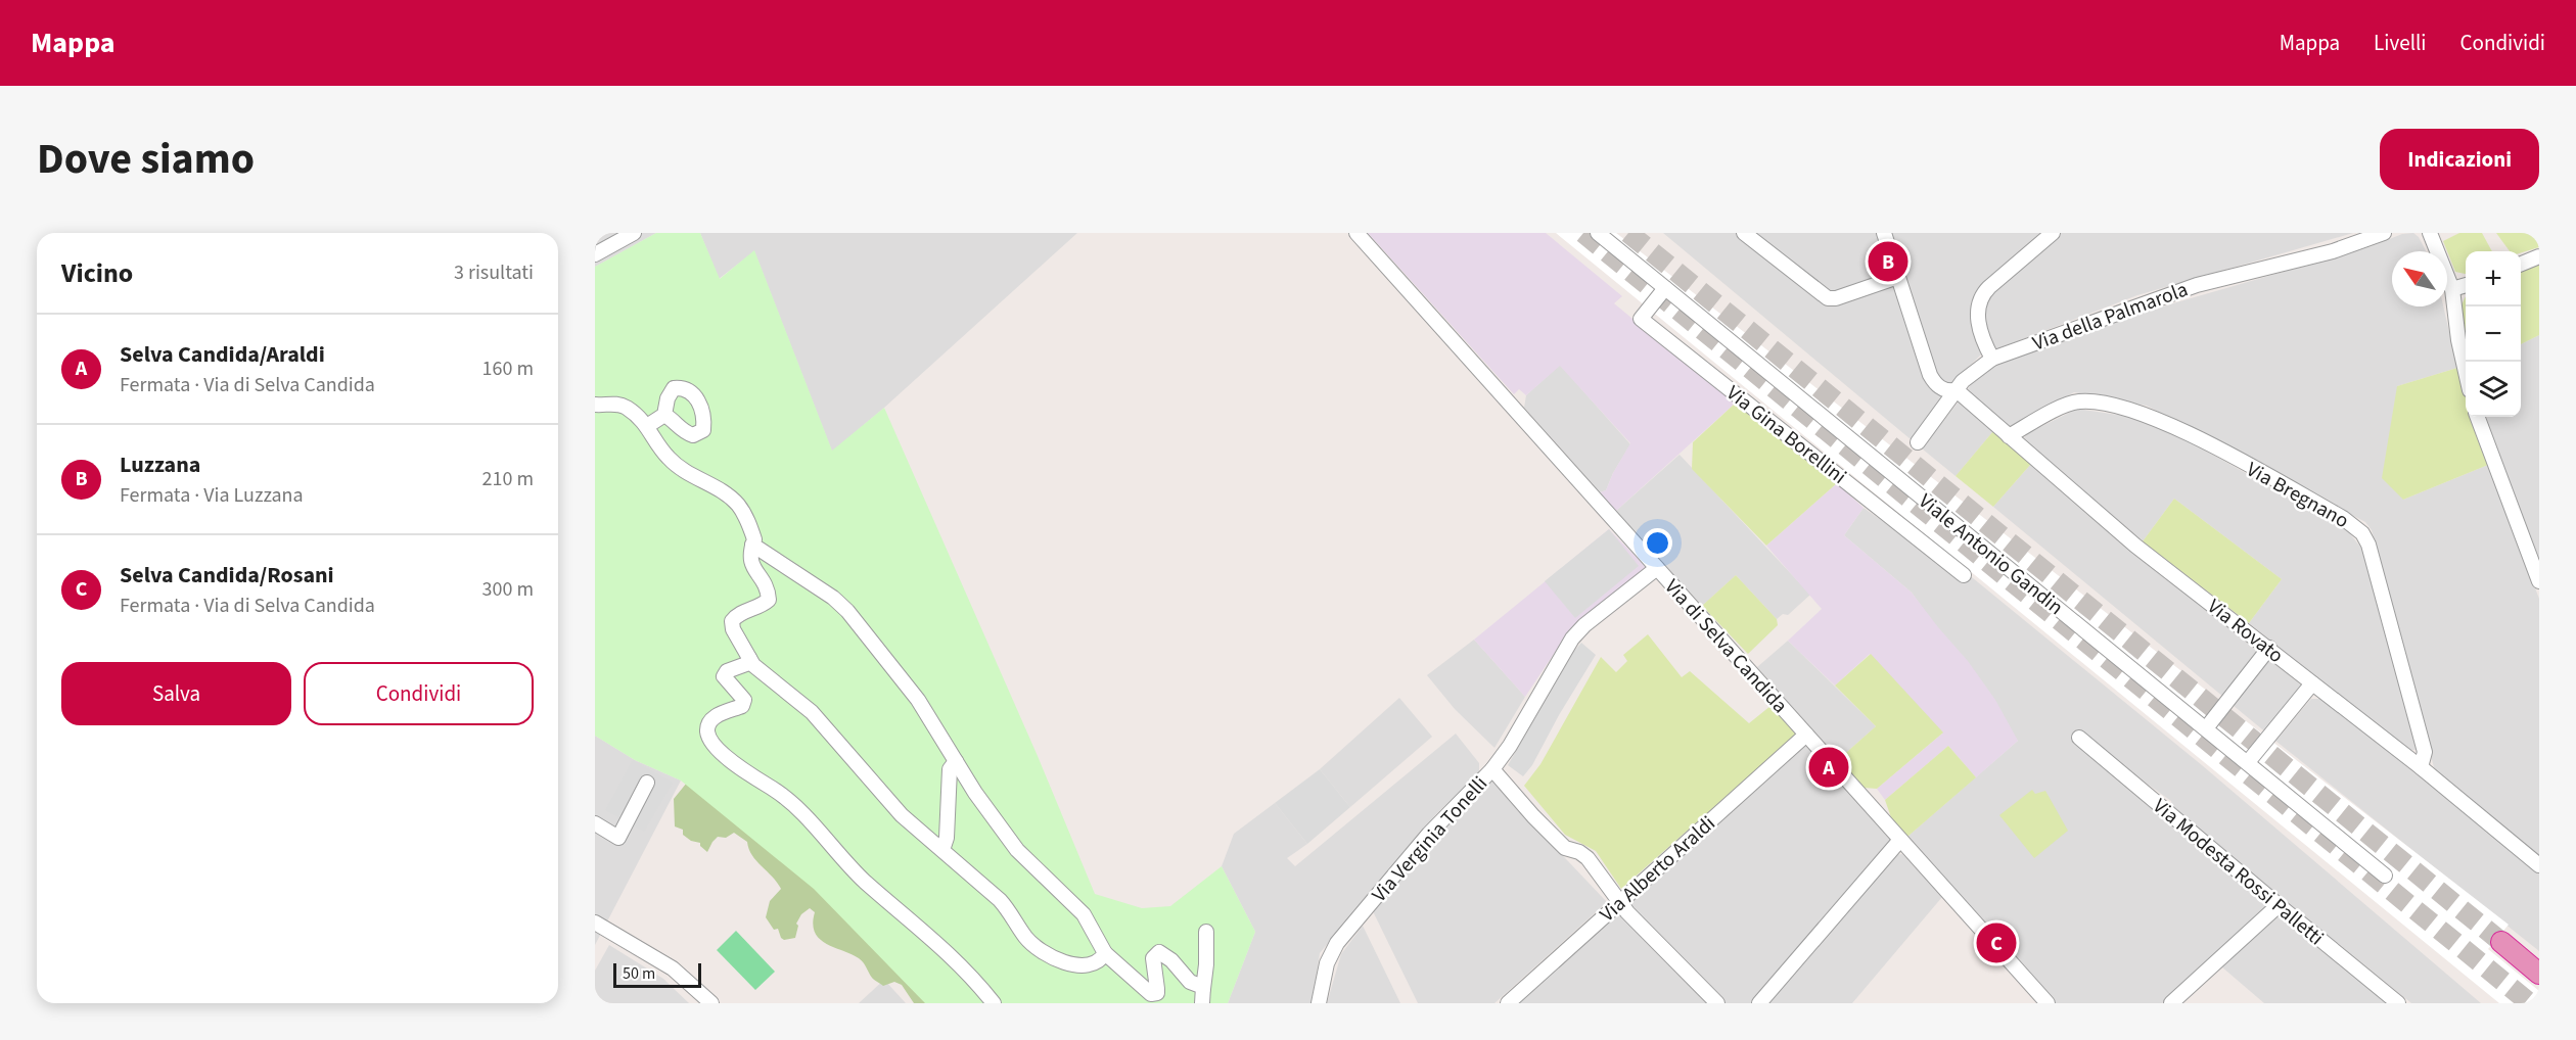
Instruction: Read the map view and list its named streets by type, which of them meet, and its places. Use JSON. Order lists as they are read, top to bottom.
{
  "streets": {
    "street": [
      "Via della Palmarola",
      "Via Gina Borellini",
      "Via Bregnano",
      "Viale Antonio Gandin",
      "Via Rovato",
      "Via di Selva Candida",
      "Via Verginia Tonelli",
      "Via Alberto Araldi",
      "Via Modesta Rossi Palletti"
    ]
  },
  "crossings": [
    ["Via della Palmarola", "Via Rovato"],
    ["Via Gina Borellini", "Viale Antonio Gandin"],
    ["Via Bregnano", "Via Rovato"],
    ["Via di Selva Candida", "Via Alberto Araldi"],
    ["Via Verginia Tonelli", "Via Alberto Araldi"]
  ],
  "scale_bar": "50 m",
  "north": "top left",
  "page": {
    "header": "Mappa",
    "nav": ["Mappa", "Livelli", "Condividi"],
    "title": "Dove siamo",
    "buttons": [
      "Indicazioni",
      ["Salva", "Condividi"]
    ],
    "heading": ["Vicino", "3 risultati"],
    "pins": ["B", "A", "C"],
    "map_buttons": ["+", "−"],
    "list": [
      {
        "mark": "A",
        "name": "Selva Candida/Araldi",
        "note": "Fermata · Via di Selva Candida",
        "value": "160 m"
      },
      {
        "mark": "B",
        "name": "Luzzana",
        "note": "Fermata · Via Luzzana",
        "value": "210 m"
      },
      {
        "mark": "C",
        "name": "Selva Candida/Rosani",
        "note": "Fermata · Via di Selva Candida",
        "value": "300 m"
      }
    ],
    "scale": "50 m"
  }
}
